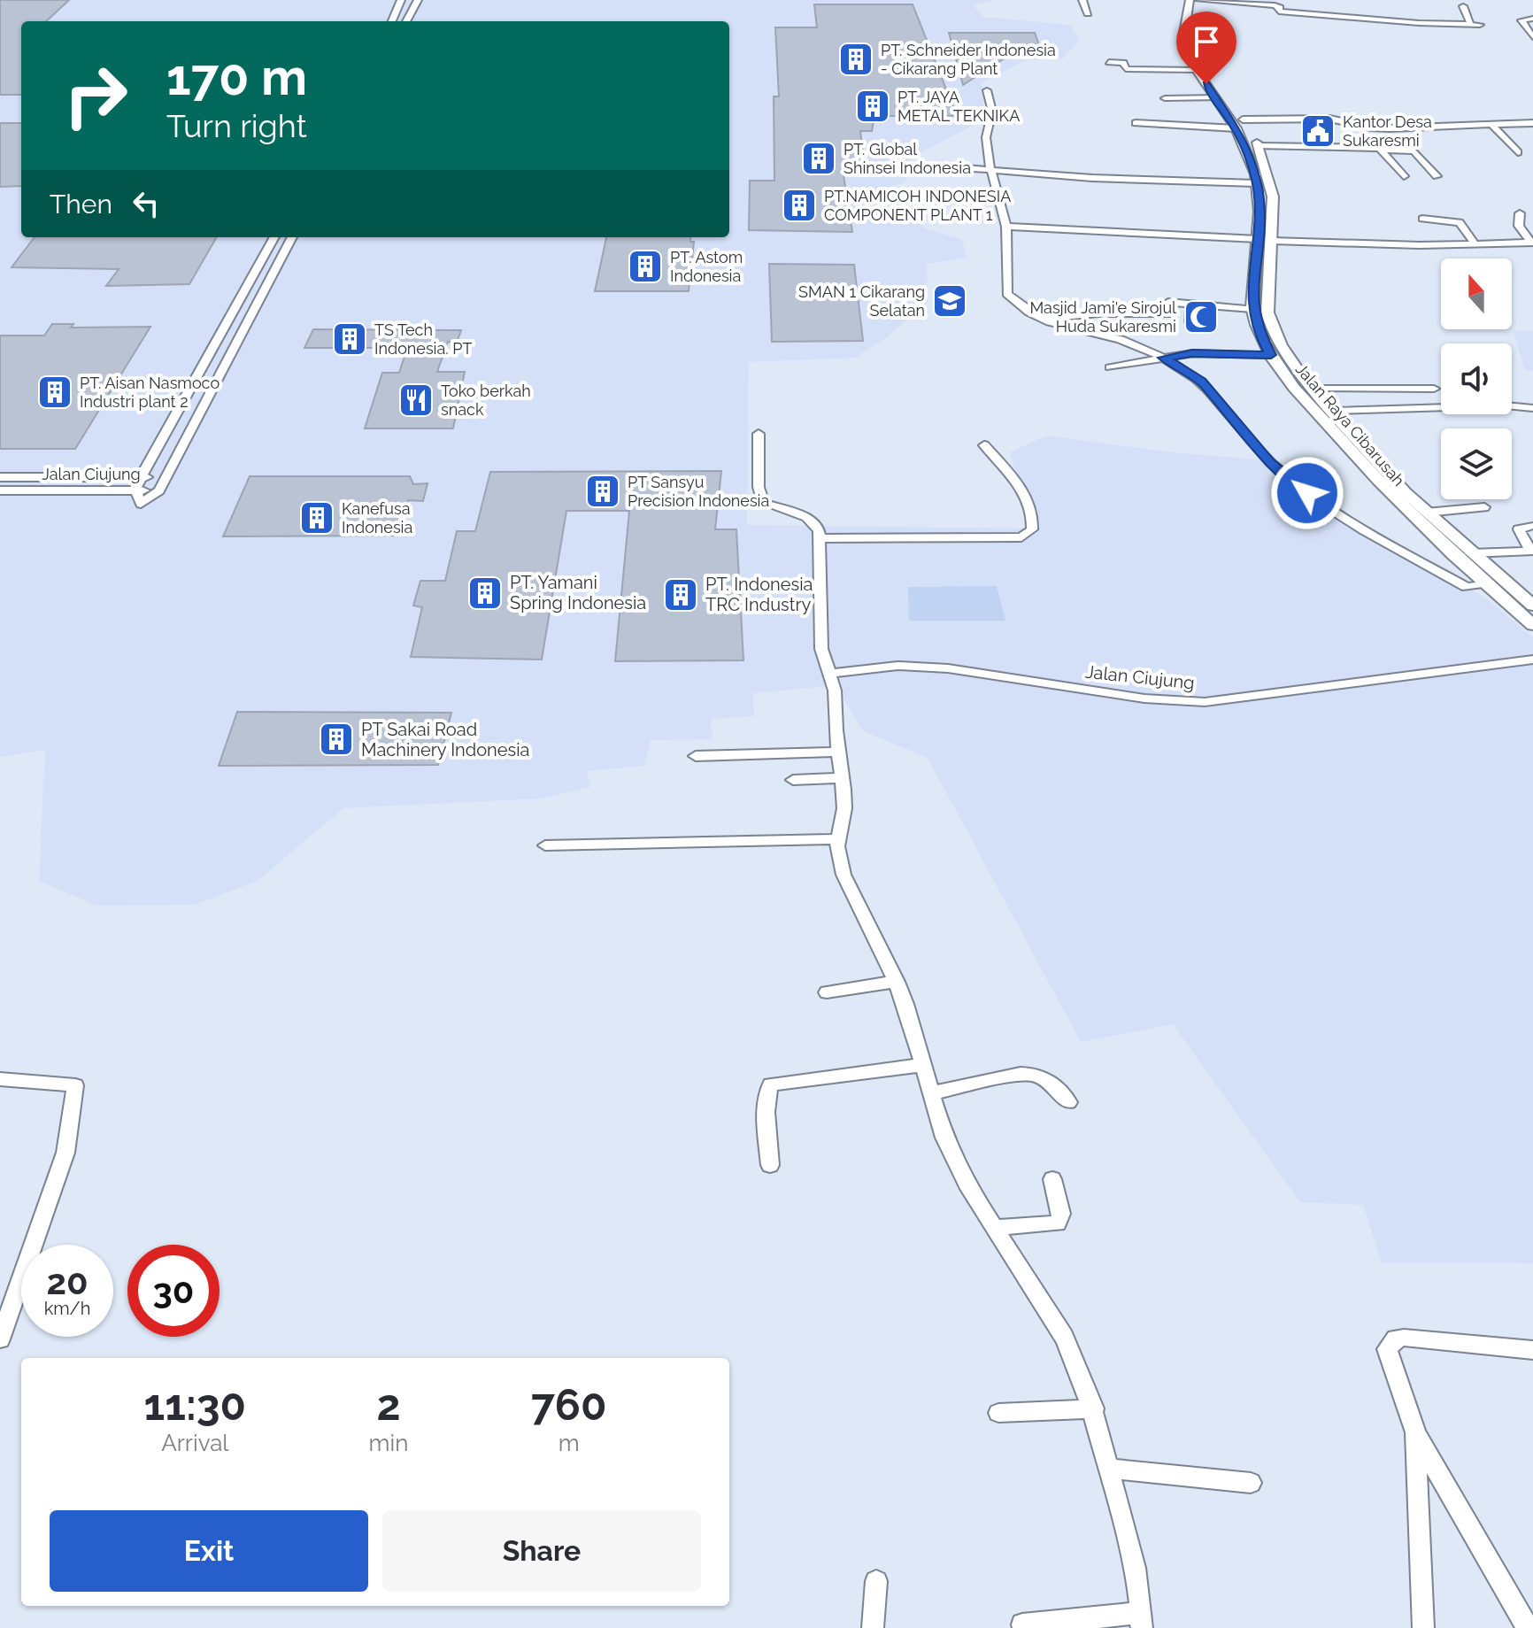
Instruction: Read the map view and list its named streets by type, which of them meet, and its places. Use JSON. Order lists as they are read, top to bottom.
{
  "streets": {
    "street": ["Jalan Raya Cibarusah", "Jalan Ciujung"]
  },
  "places": {
    "building": [
      "PT. Schneider Indonesia - Cikarang Plant",
      "PT. JAYA METAL TEKNIKA",
      "PT. Global Shinsei Indonesia",
      "PT.NAMICOH INDONESIA COMPONENT PLANT 1",
      "PT. Astom Indonesia",
      "TS Tech Indonesia. PT",
      "PT. Aisan Nasmoco Industri plant 2",
      "PT Sansyu Precision Indonesia",
      "Kanefusa Indonesia",
      "PT. Yamani Spring Indonesia",
      "PT. Indonesia TRC Industry",
      "PT Sakai Road Machinery Indonesia"
    ],
    "public building": ["Kantor Desa Sukaresmi"],
    "school or university": ["SMAN 1 Cikarang Selatan"],
    "mosque": ["Masjid Jami'e Sirojul Huda Sukaresmi"],
    "restaurant": ["Toko berkah snack"]
  },
  "north": "top",
  "page": {
    "turn": ["170 m", "Turn right"],
    "then": "Then",
    "speed": "20 km/h",
    "limit": "30",
    "eta": [
      "11:30",
      "Arrival",
      "2",
      "min",
      "760",
      "m"
    ],
    "buttons": ["Exit", "Share"]
  }
}
